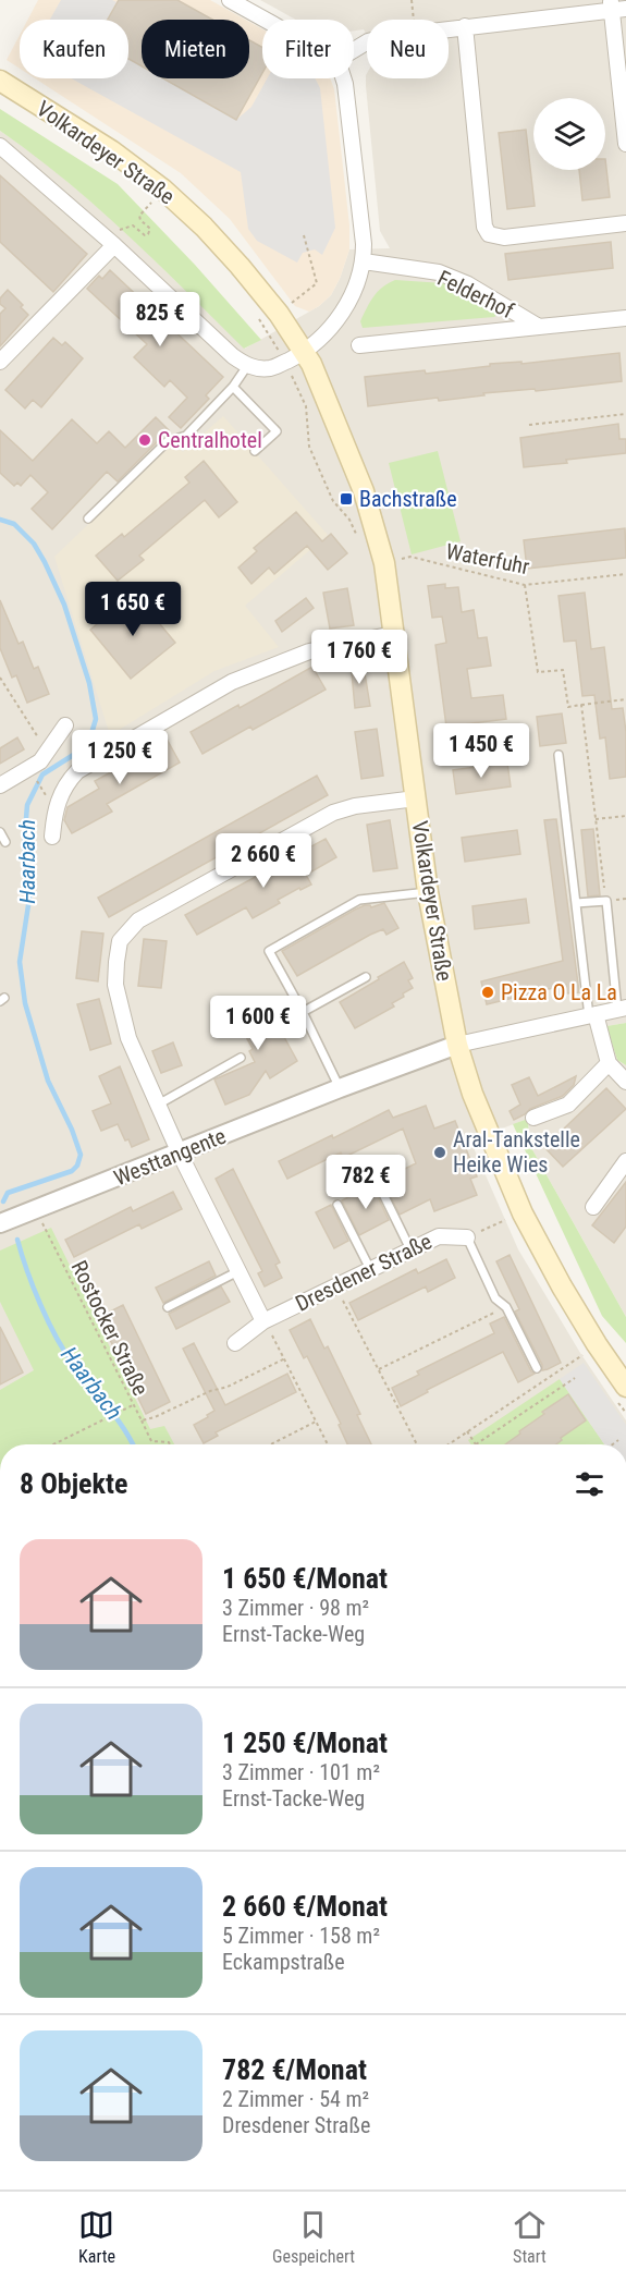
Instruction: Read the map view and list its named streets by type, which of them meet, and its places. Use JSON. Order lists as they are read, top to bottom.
{
  "streets": {
    "main road": ["Volkardeyer Straße"],
    "street": ["Felderhof", "Westtangente", "Dresdener Straße"],
    "path": ["Waterfuhr", "Rostocker Straße"]
  },
  "crossings": [
    ["Volkardeyer Straße", "Waterfuhr"],
    ["Volkardeyer Straße", "Westtangente"],
    ["Westtangente", "Rostocker Straße"]
  ],
  "water": ["Haarbach"],
  "places": {
    "other": ["Centralhotel", "Pizza O La La", "Aral-Tankstelle Heike Wies"],
    "transit": ["Bachstraße"]
  },
  "page": {
    "chip": [
      "Kaufen",
      "Mieten",
      "Filter",
      "Neu"
    ],
    "price": [
      "825 €",
      "1 650 €",
      "1 760 €",
      "1 450 €",
      "1 250 €",
      "2 660 €",
      "1 600 €",
      "782 €"
    ],
    "heading": "8 Objekte",
    "list": [
      {
        "name": "1 650 €/Monat",
        "note": "3 Zimmer · 98 m² · Ernst-Tacke-Weg"
      },
      {
        "name": "1 250 €/Monat",
        "note": "3 Zimmer · 101 m² · Ernst-Tacke-Weg"
      },
      {
        "name": "2 660 €/Monat",
        "note": "5 Zimmer · 158 m² · Eckampstraße"
      },
      {
        "name": "782 €/Monat",
        "note": "2 Zimmer · 54 m² · Dresdener Straße"
      }
    ],
    "tabs": ["Karte", "Gespeichert", "Start"]
  }
}
